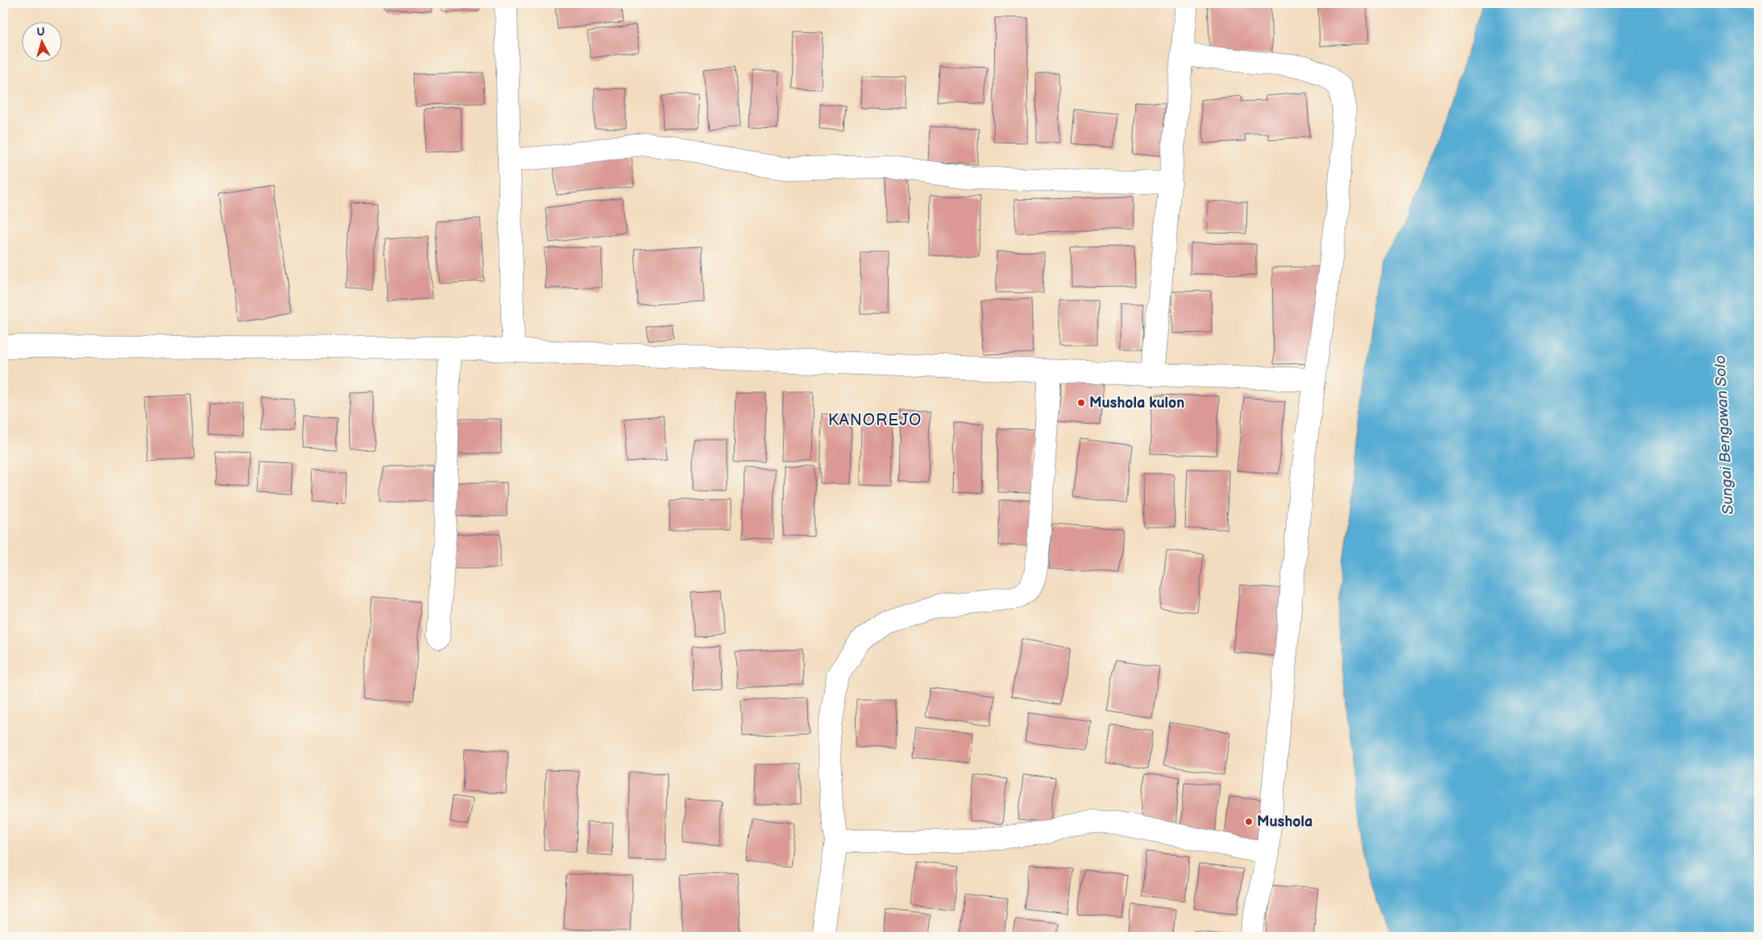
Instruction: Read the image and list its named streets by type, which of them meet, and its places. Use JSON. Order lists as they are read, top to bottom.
{
  "districts": ["KANOREJO"],
  "water": ["Sungai Bengawan Solo"],
  "places": ["Mushola kulon", "Mushola"],
  "north": "top"
}
